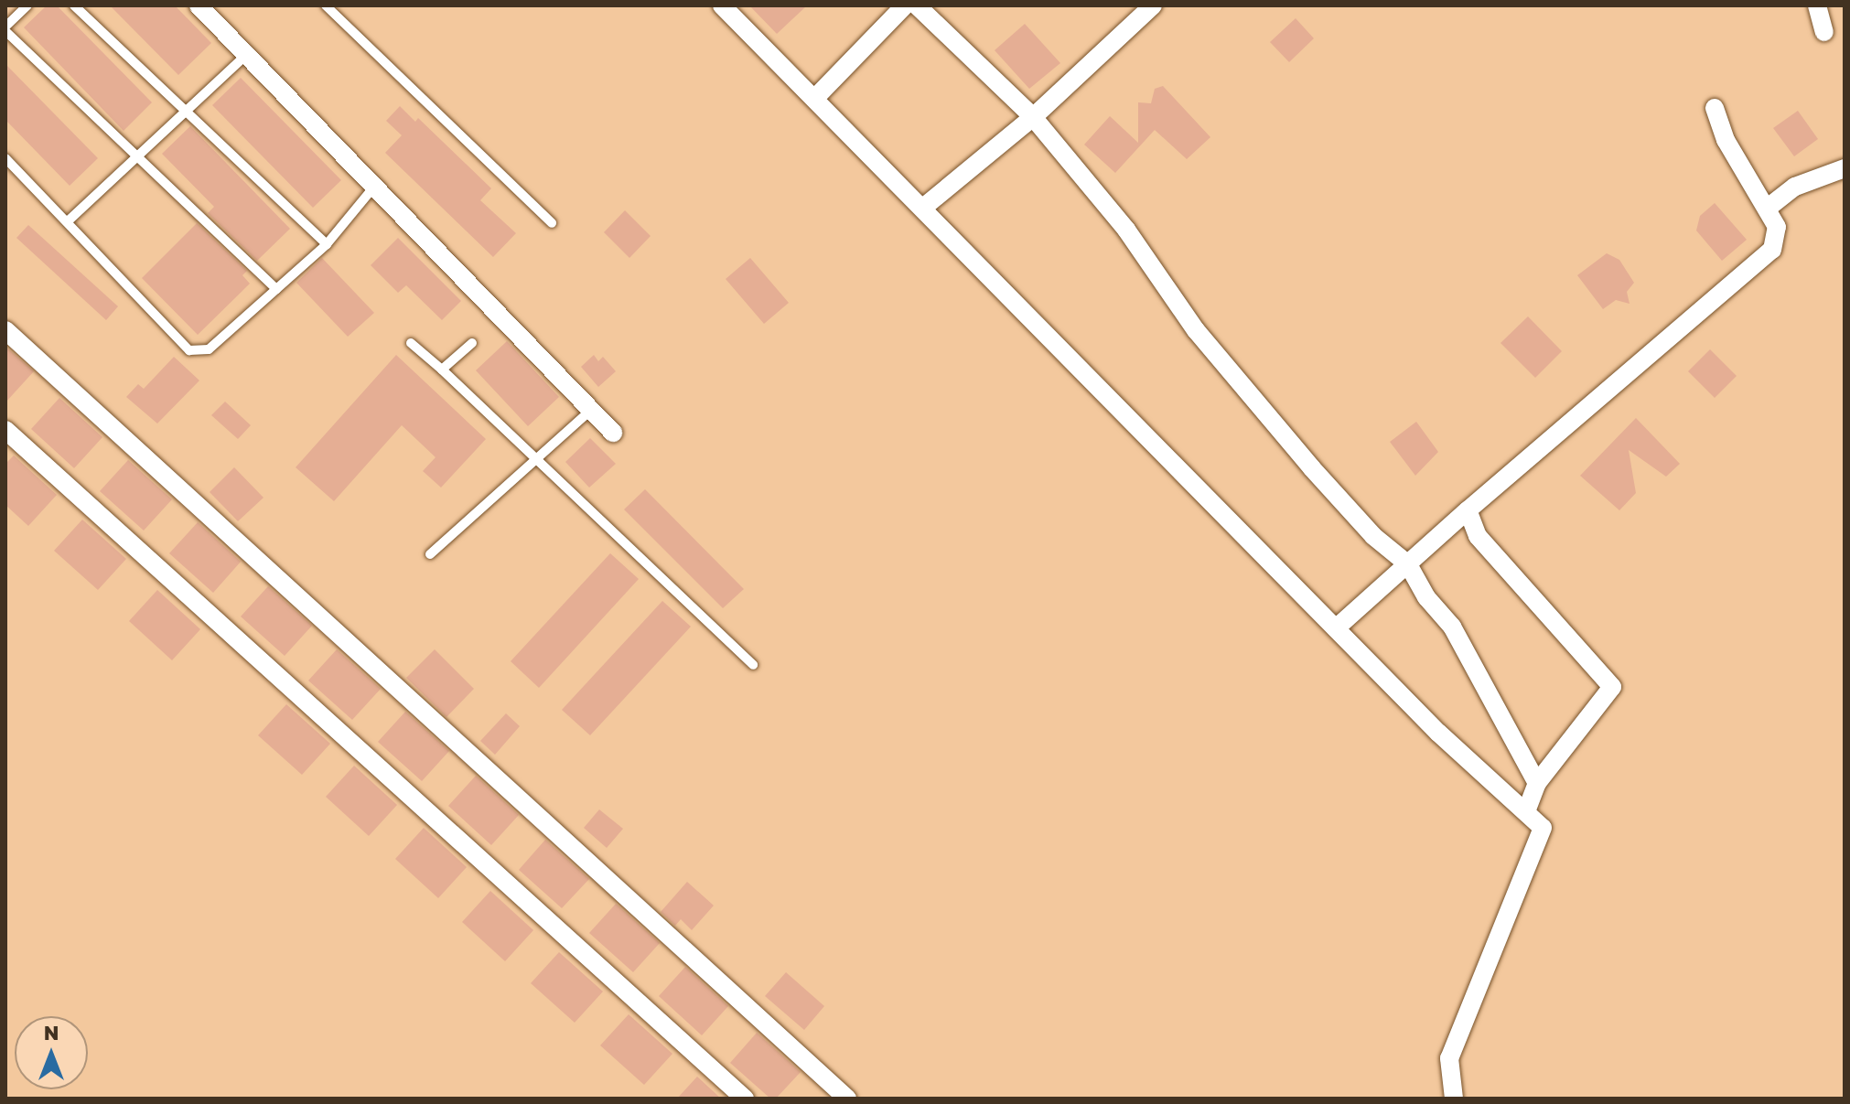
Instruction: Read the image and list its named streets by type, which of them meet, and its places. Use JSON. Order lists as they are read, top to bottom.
{
  "north": "top"
}
